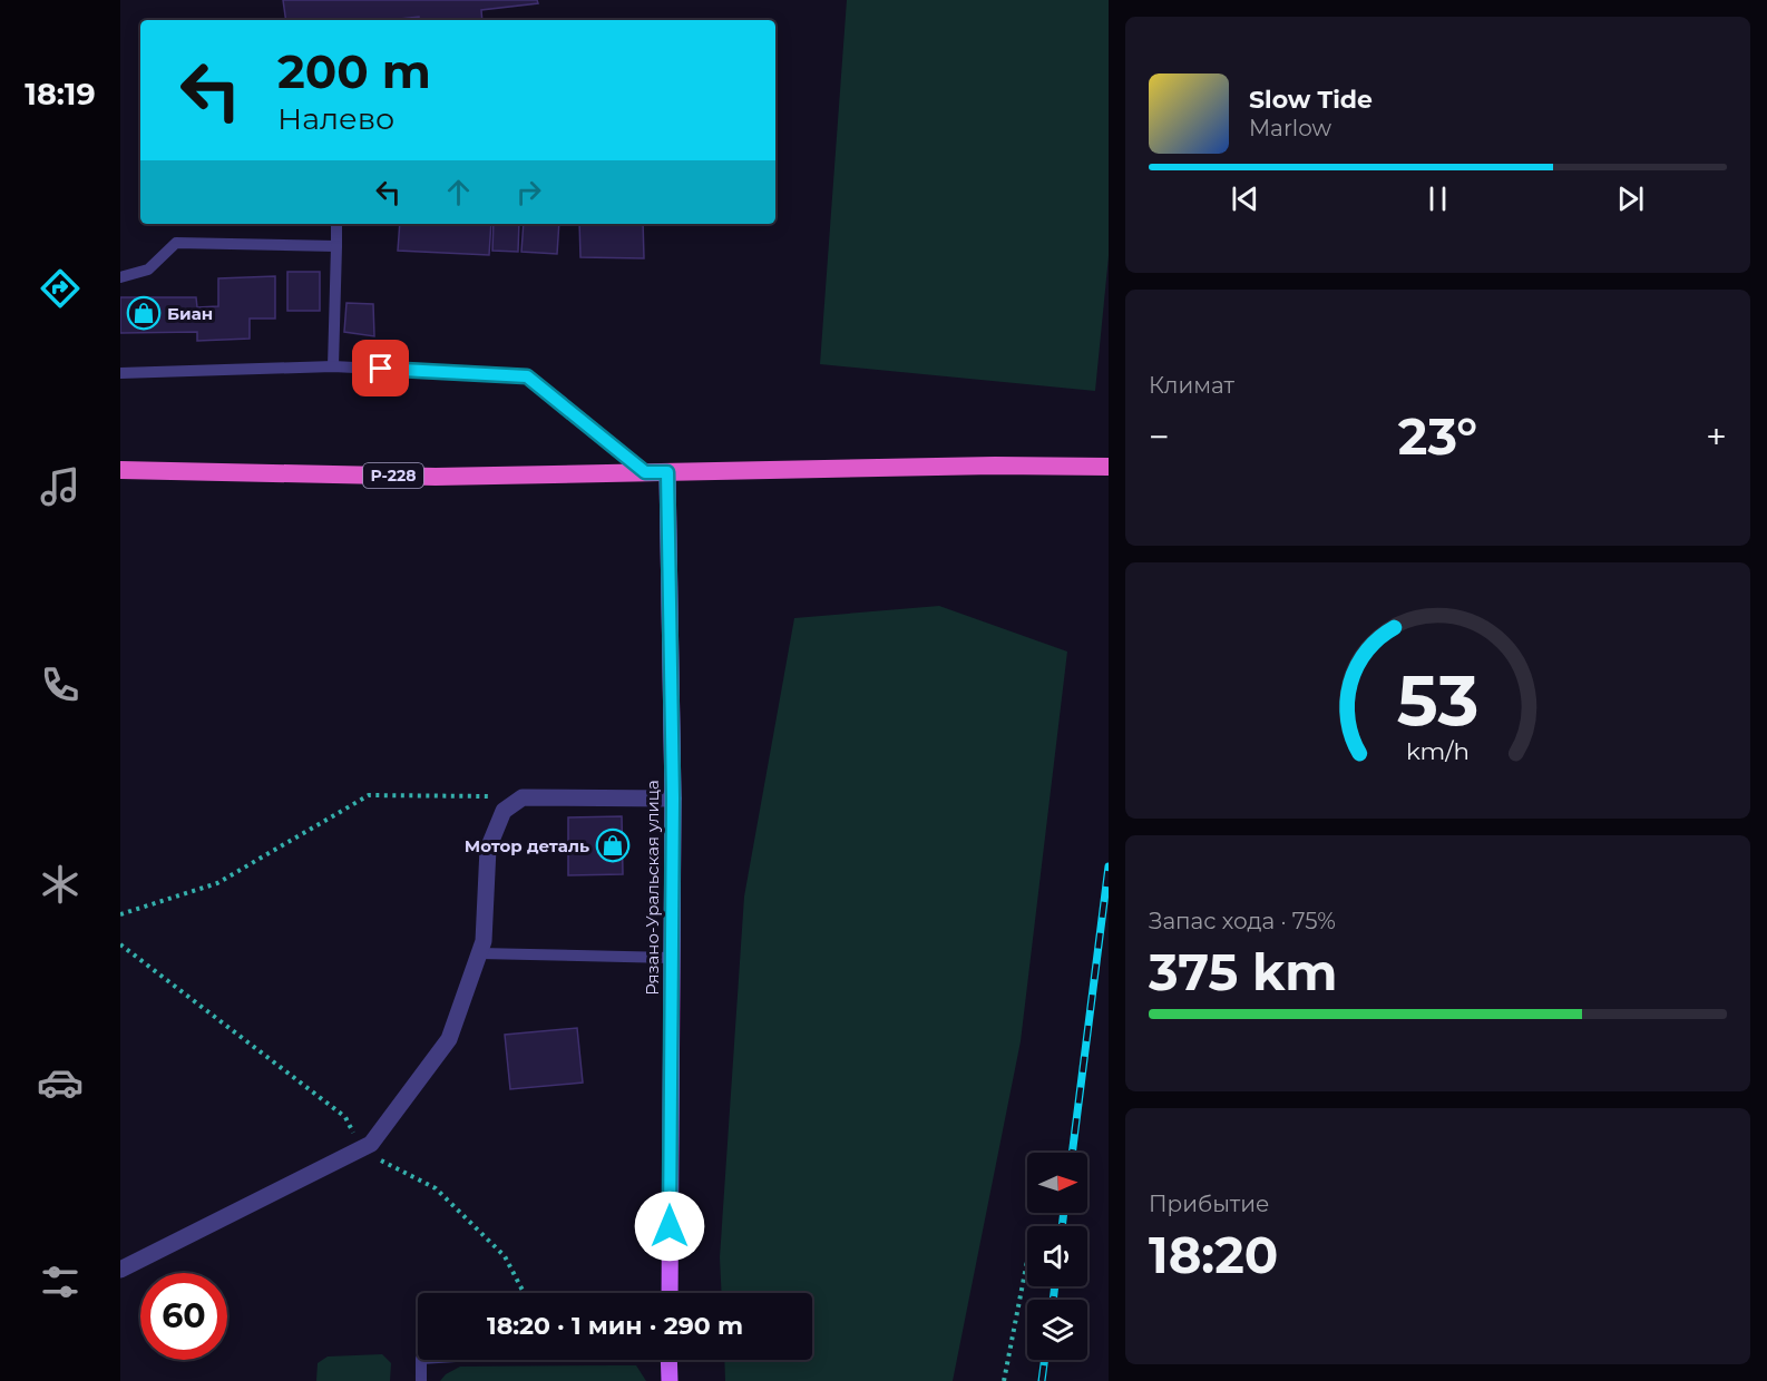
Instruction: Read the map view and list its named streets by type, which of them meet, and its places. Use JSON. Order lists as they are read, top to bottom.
{
  "streets": {
    "highway": ["Р-228"],
    "main road": ["Рязано-Уральская улица"]
  },
  "crossings": [
    ["Р-228", "Рязано-Уральская улица"]
  ],
  "places": {
    "shop": ["Биан", "Мотор деталь"]
  },
  "north": "right",
  "page": {
    "tabs": "18:19",
    "turn": ["200 m", "Налево"],
    "song": ["Slow Tide", "Marlow"],
    "tile": [
      "Климат",
      ["Запас хода · 75%", "375 km"],
      ["Прибытие", "18:20"]
    ],
    "heat": ["−", "23°", "+"],
    "limit": "60",
    "trip": "18:20 · 1 мин · 290 m",
    "gauge": ["53", "km/h"]
  }
}
